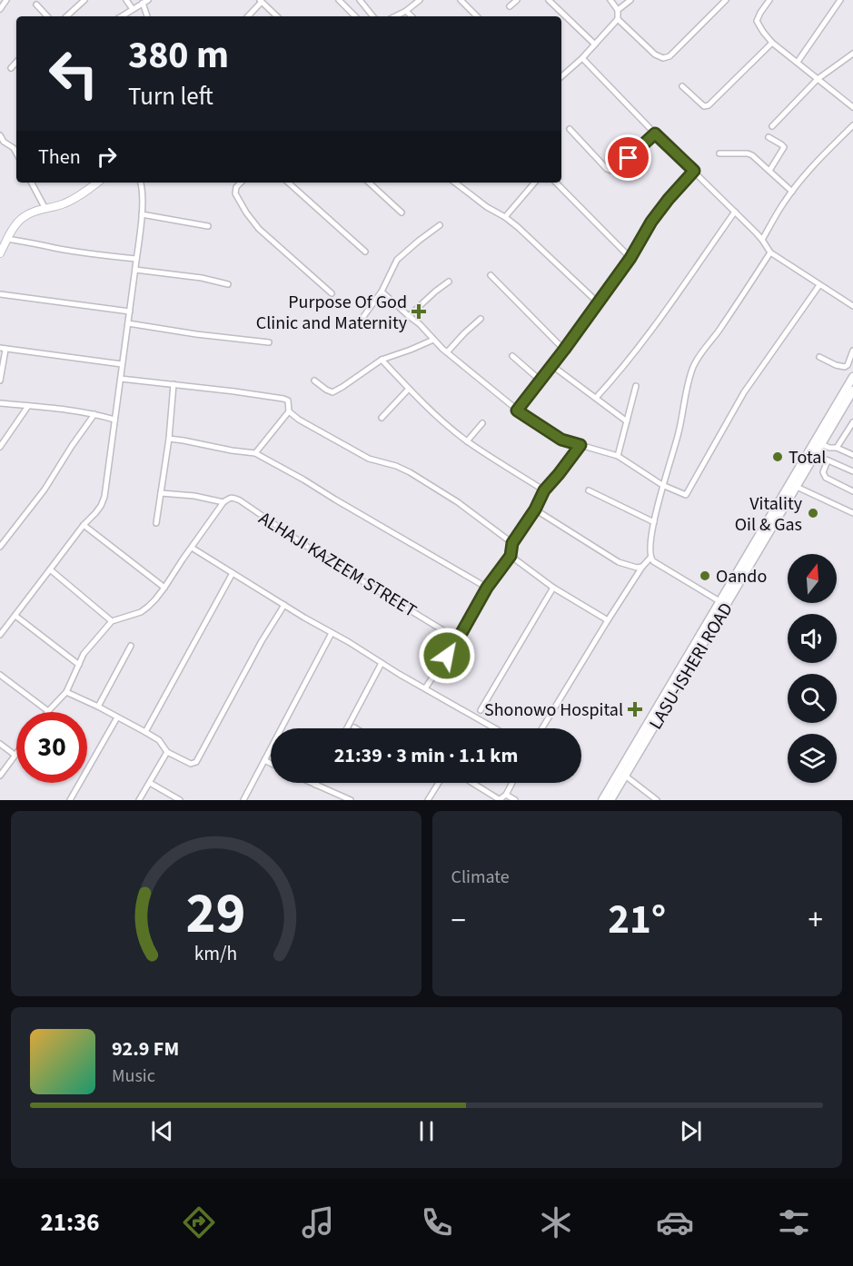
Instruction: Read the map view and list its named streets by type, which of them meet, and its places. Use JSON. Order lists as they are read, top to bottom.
{
  "streets": {
    "main road": ["LASU-ISHERI ROAD"],
    "street": ["ALHAJI KAZEEM STREET"]
  },
  "places": {
    "health": ["Purpose Of God Clinic and Maternity", "Shonowo Hospital"],
    "other": ["Total", "Vitality Oil & Gas", "Oando"]
  },
  "north": "top",
  "page": {
    "turn": ["380 m", "Turn left"],
    "then": "Then",
    "limit": "30",
    "trip": "21:39 · 3 min · 1.1 km",
    "tile": "Climate",
    "heat": ["−", "21°", "+"],
    "song": ["92.9 FM", "Music"],
    "tabs": "21:36",
    "gauge": ["29", "km/h"]
  }
}
